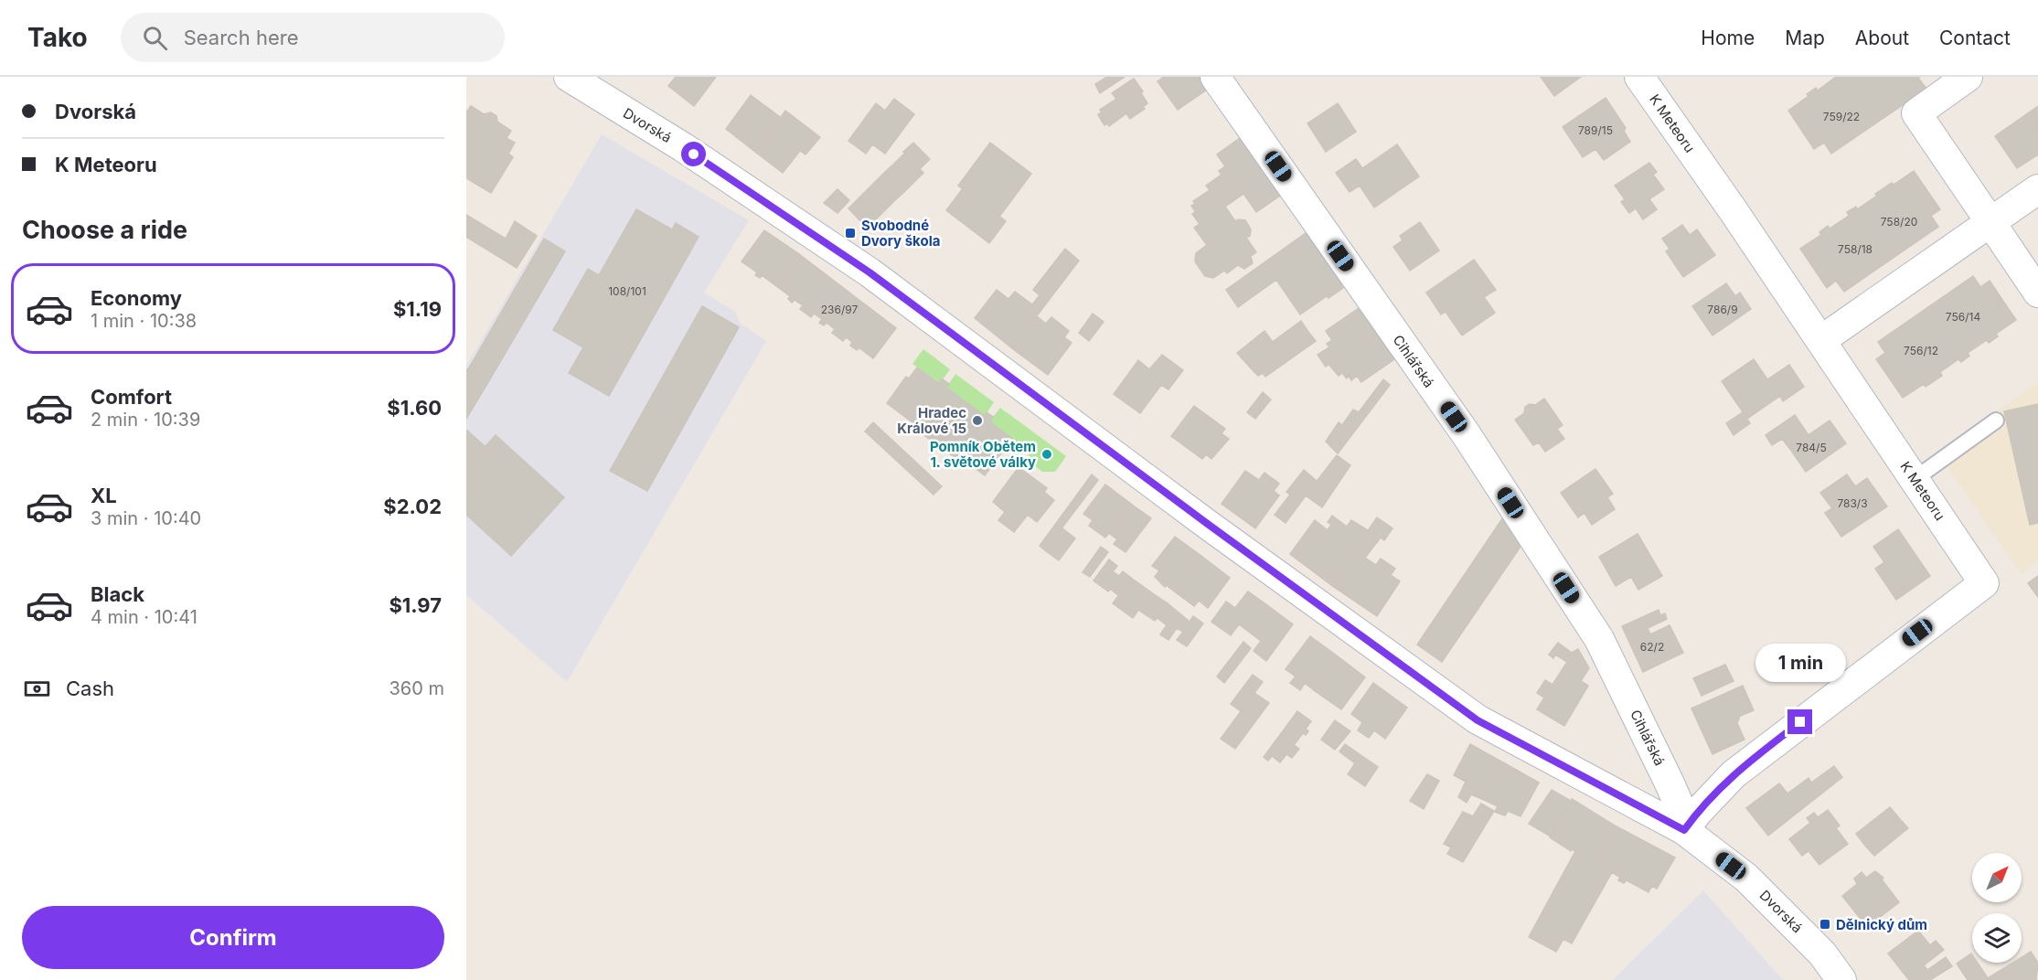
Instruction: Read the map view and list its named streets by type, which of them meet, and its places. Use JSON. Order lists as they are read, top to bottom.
{
  "streets": {
    "street": ["K Meteoru", "Dvorská", "Cihlářská"]
  },
  "crossings": [
    ["K Meteoru", "Dvorská"],
    ["K Meteoru", "Cihlářská"],
    ["Dvorská", "Cihlářská"]
  ],
  "places": {
    "transit": ["Svobodné Dvory škola", "Dělnický dům"],
    "other": ["Hradec Králové 15", "Pomník Obětem 1. světové války"]
  },
  "house_numbers": [
    "759/22",
    "789/15",
    "758/20",
    "758/18",
    "108/101",
    "236/97",
    "786/9",
    "756/14",
    "756/12",
    "784/5",
    "783/3",
    "62/2"
  ],
  "north": "top right",
  "page": {
    "header": "Tako",
    "search": "Search here",
    "nav": [
      "Home",
      "Map",
      "About",
      "Contact"
    ],
    "banner": ["Dvorská", "K Meteoru"],
    "heading": "Choose a ride",
    "list": [
      {
        "name": "Economy",
        "note": "1 min · 10:38",
        "value": "$1.19"
      },
      {
        "name": "Comfort",
        "note": "2 min · 10:39",
        "value": "$1.60"
      },
      {
        "name": "XL",
        "note": "3 min · 10:40",
        "value": "$2.02"
      },
      {
        "name": "Black",
        "note": "4 min · 10:41",
        "value": "$1.97"
      }
    ],
    "bubble": "1 min",
    "pay": ["Cash", "360 m"],
    "buttons": "Confirm"
  }
}
